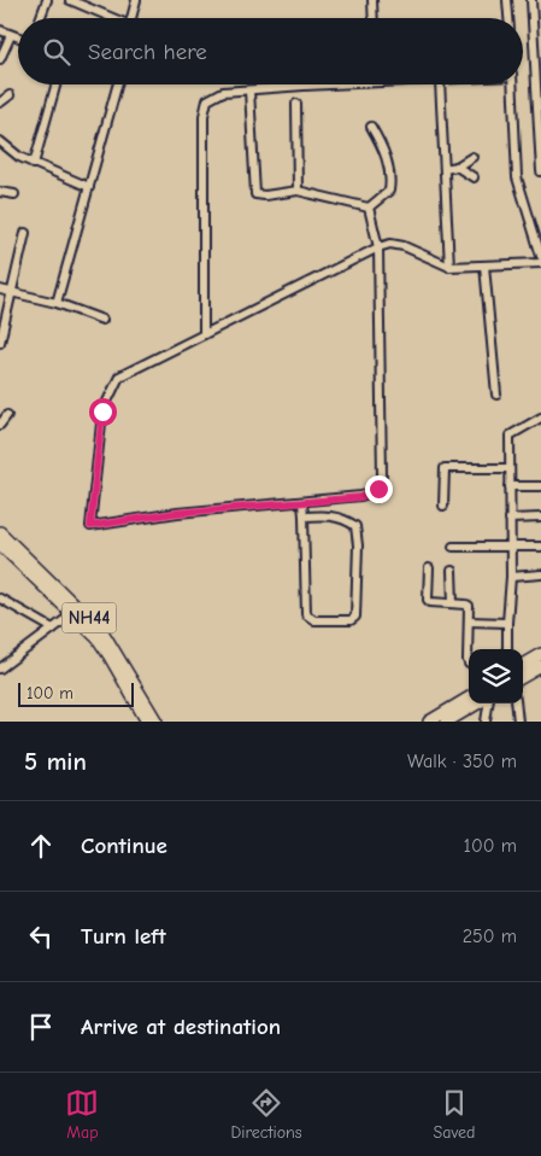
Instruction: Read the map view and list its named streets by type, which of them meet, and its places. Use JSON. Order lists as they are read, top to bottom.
{
  "streets": {
    "highway": ["NH44"]
  },
  "scale_bar": "100 m",
  "page": {
    "search": "Search here",
    "scale": "100 m",
    "heading": ["5 min", "Walk · 350 m"],
    "list": [
      ["Continue", "100 m"],
      ["Turn left", "250 m"],
      "Arrive at destination"
    ],
    "nav": ["Map", "Directions", "Saved"]
  }
}
